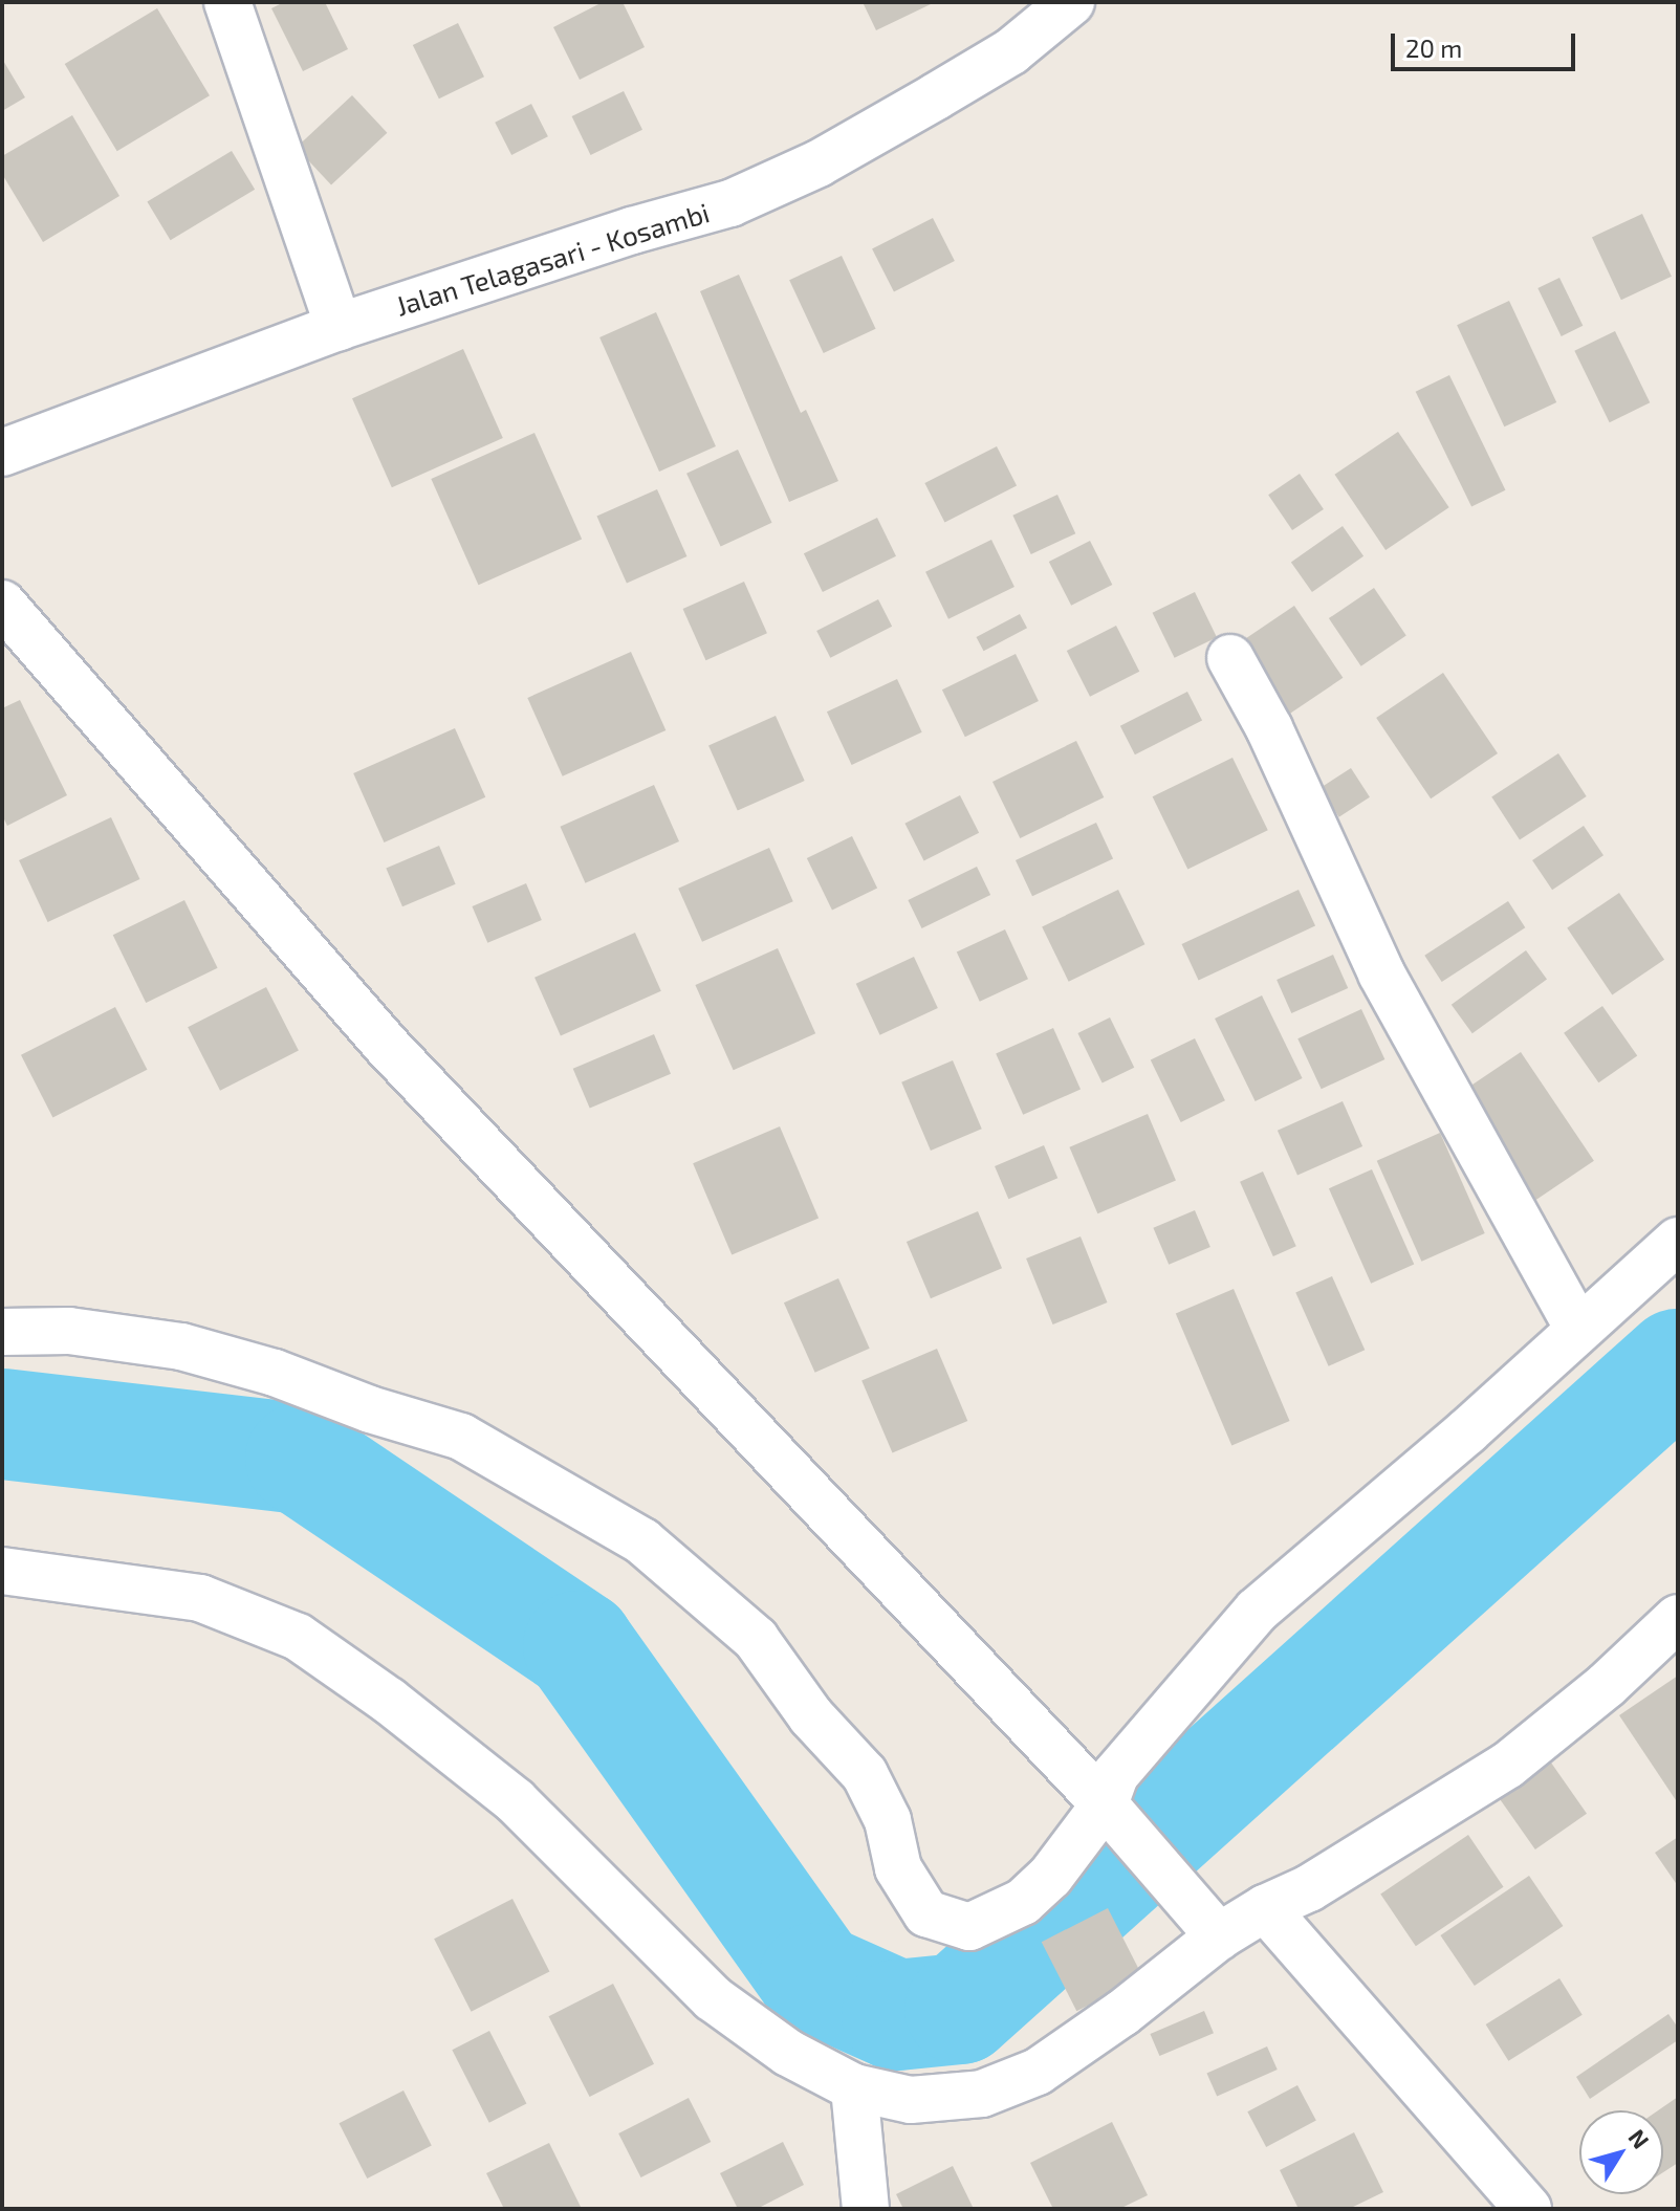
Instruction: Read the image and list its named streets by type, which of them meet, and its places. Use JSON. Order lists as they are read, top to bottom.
{
  "streets": {
    "street": ["Jalan Telagasari - Kosambi"]
  },
  "scale_bar": "20 m",
  "north": "top right"
}
